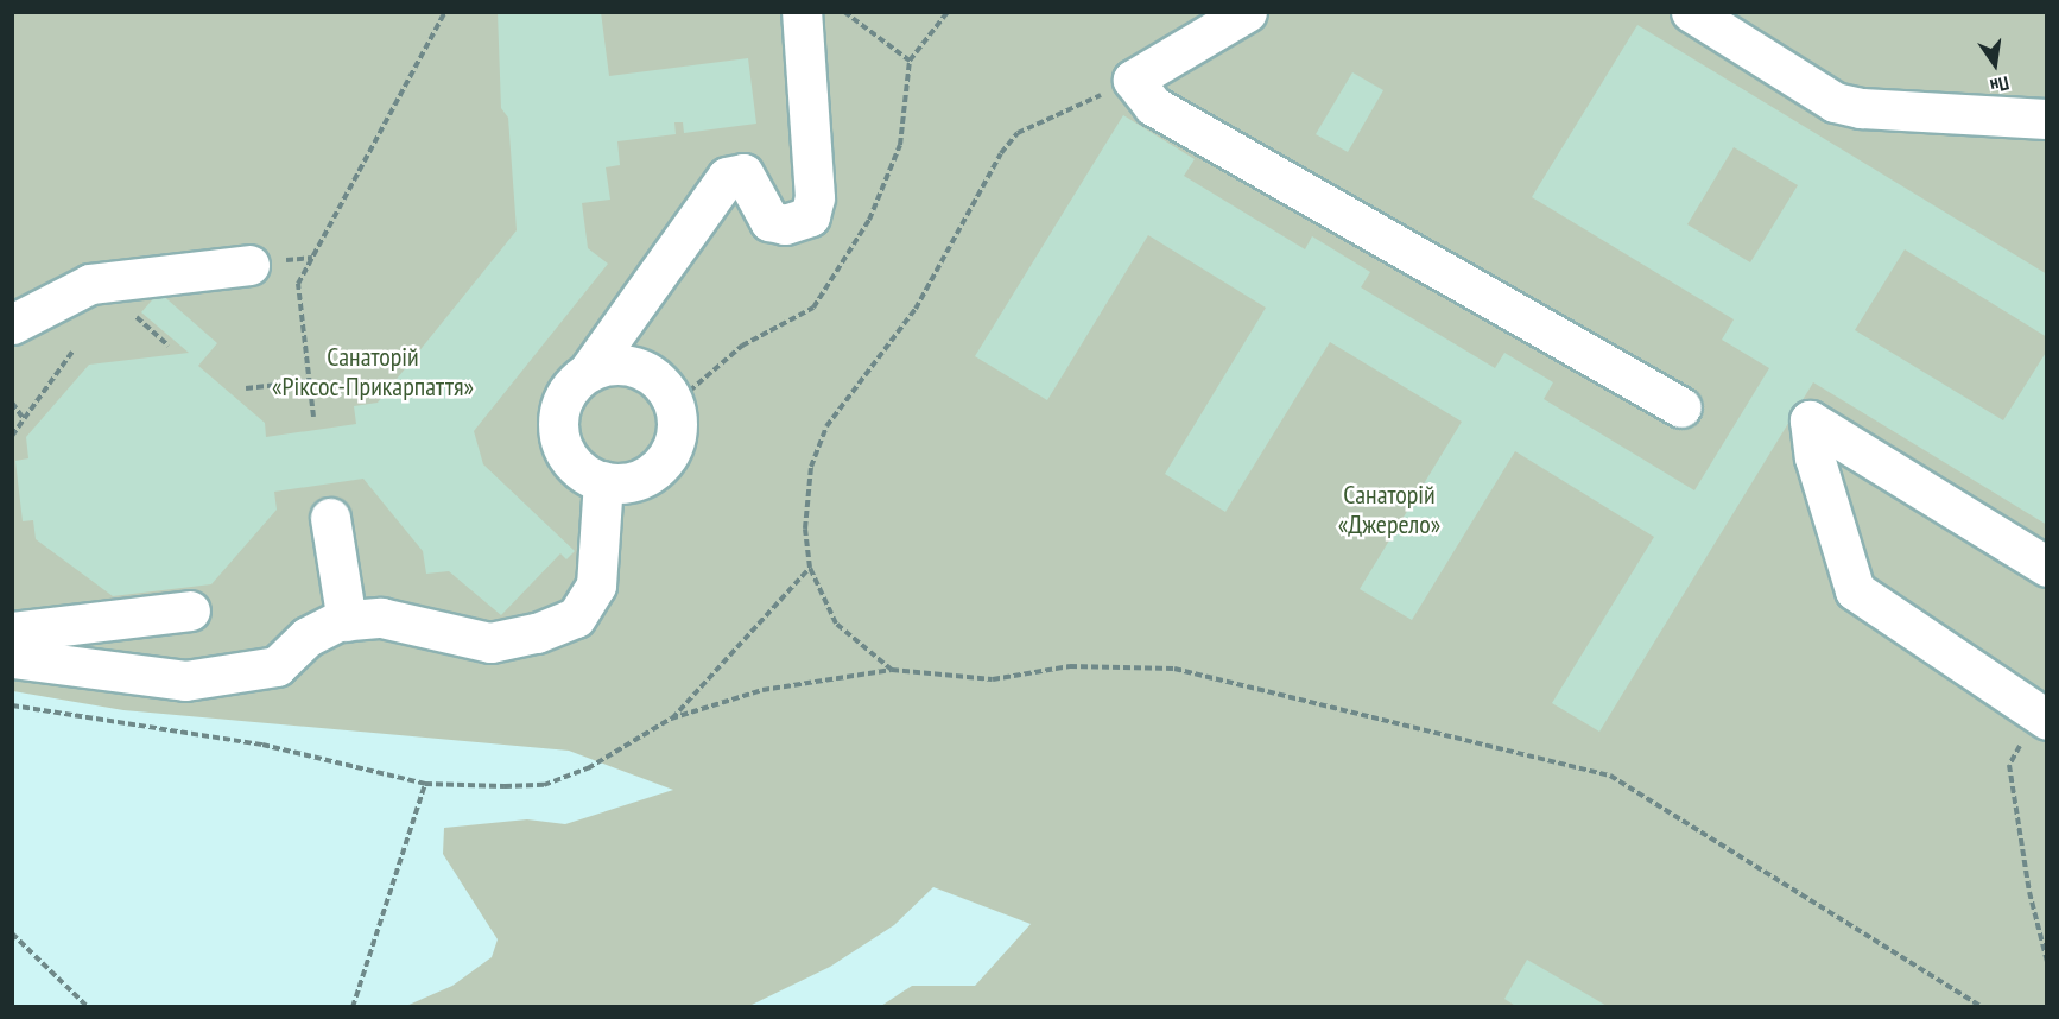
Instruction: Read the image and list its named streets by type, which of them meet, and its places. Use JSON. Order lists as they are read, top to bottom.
{
  "parks": ["Санаторій «Ріксос-Прикарпаття»", "Санаторій «Джерело»"],
  "north": "bottom"
}
